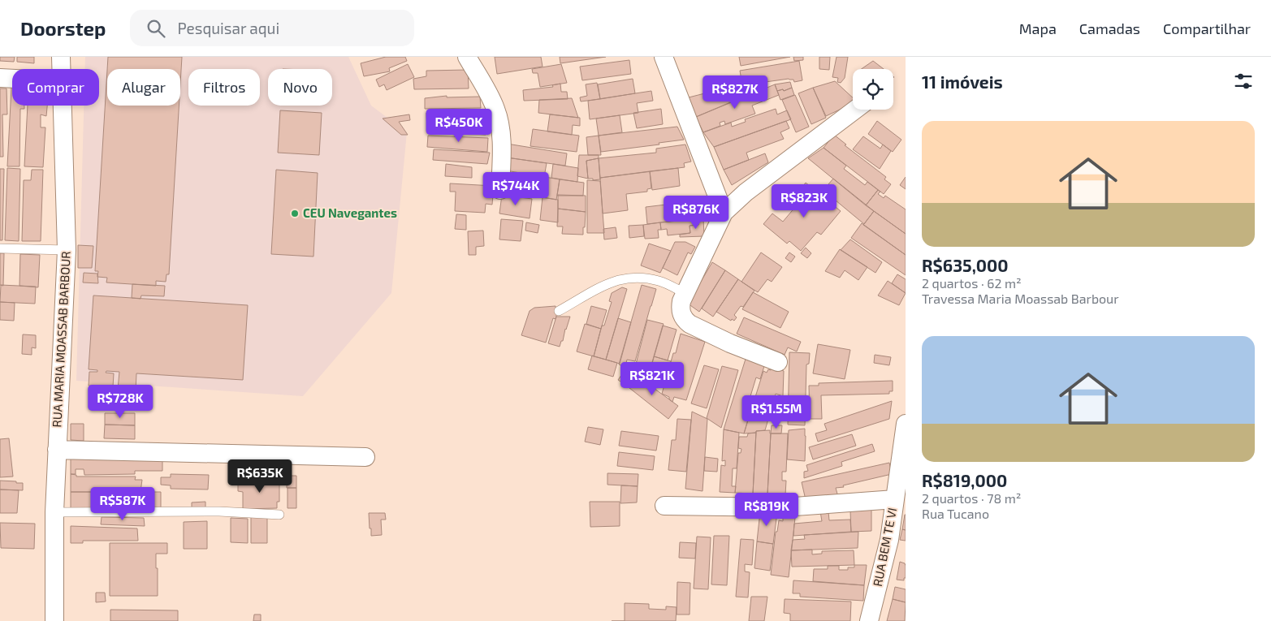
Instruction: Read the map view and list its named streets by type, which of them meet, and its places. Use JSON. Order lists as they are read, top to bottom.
{
  "streets": {
    "street": ["RUA MARIA MOASSAB BARBOUR", "RUA BEM TE VI"]
  },
  "places": ["CEU Navegantes"],
  "page": {
    "header": "Doorstep",
    "search": "Pesquisar aqui",
    "nav": ["Mapa", "Camadas", "Compartilhar"],
    "heading": "11 imóveis",
    "chip": [
      "Comprar",
      "Alugar",
      "Filtros",
      "Novo"
    ],
    "price": [
      "R$827K",
      "R$450K",
      "R$744K",
      "R$823K",
      "R$876K",
      "R$821K",
      "R$728K",
      "R$1.55M",
      "R$635K",
      "R$587K",
      "R$819K"
    ],
    "list": [
      {
        "name": "R$635,000",
        "note": "2 quartos · 62 m² · Travessa Maria Moassab Barbour"
      },
      {
        "name": "R$819,000",
        "note": "2 quartos · 78 m² · Rua Tucano"
      }
    ]
  }
}
